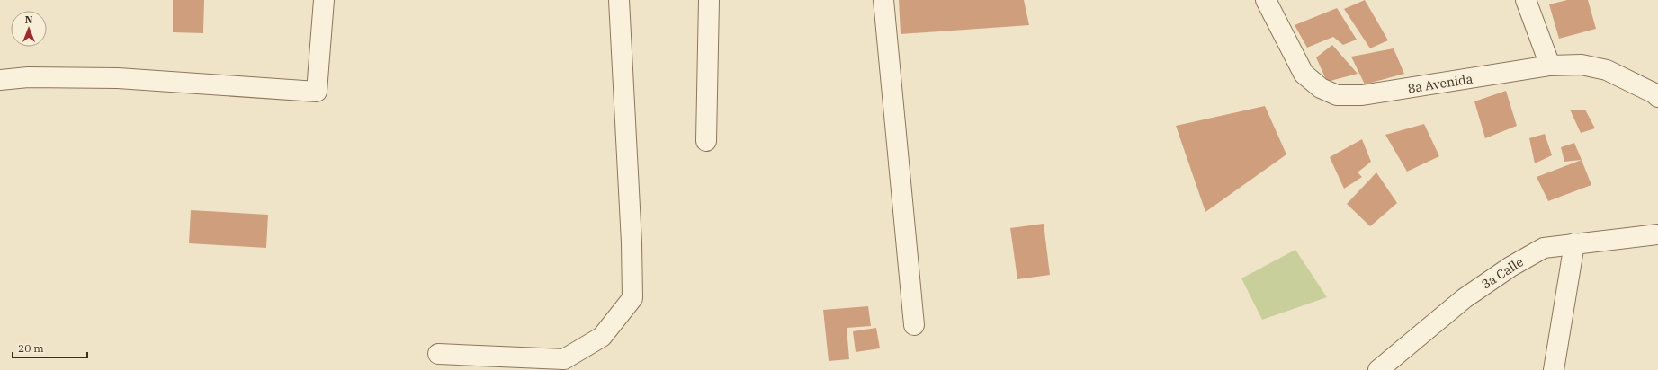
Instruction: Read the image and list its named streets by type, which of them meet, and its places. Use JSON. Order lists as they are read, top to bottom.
{
  "streets": {
    "street": ["8a Avenida", "3a Calle"]
  },
  "scale_bar": "20 m",
  "north": "top"
}
